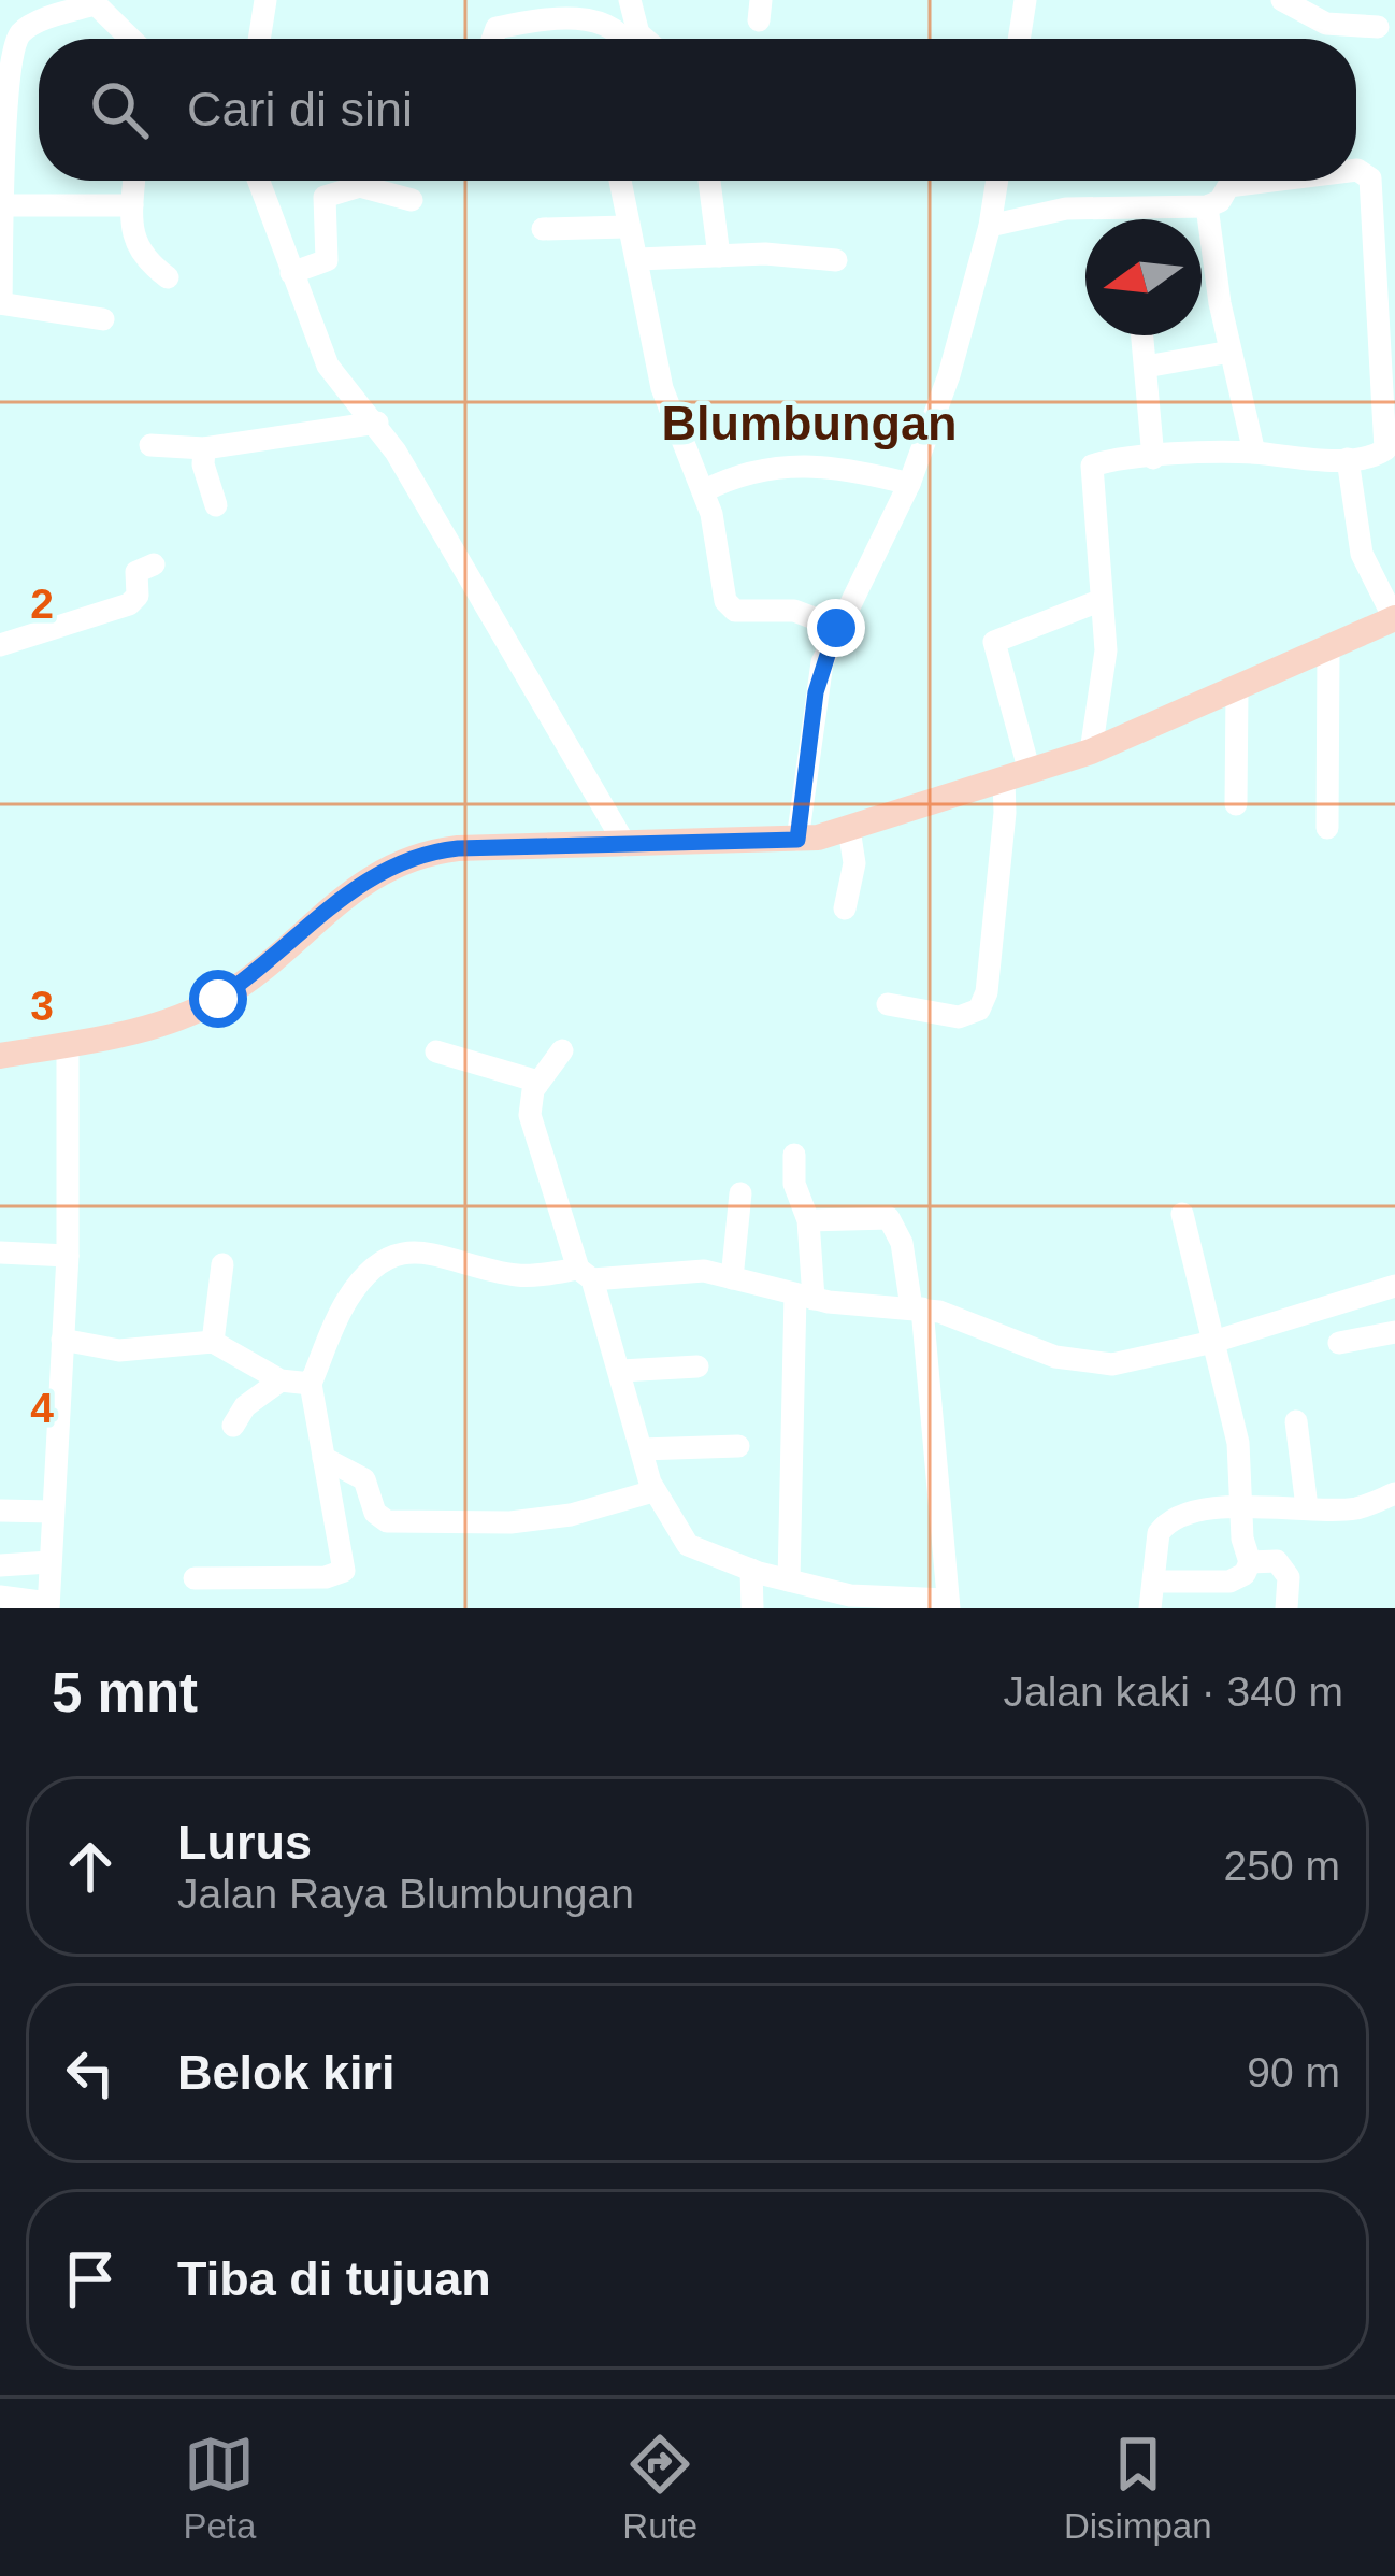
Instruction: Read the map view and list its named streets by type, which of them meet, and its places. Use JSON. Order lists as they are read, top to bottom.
{
  "districts": ["Blumbungan"],
  "north": "left",
  "page": {
    "search": "Cari di sini",
    "heading": ["5 mnt", "Jalan kaki · 340 m"],
    "list": [
      ["Lurus", "Jalan Raya Blumbungan", "250 m"],
      ["Belok kiri", "90 m"],
      "Tiba di tujuan"
    ],
    "nav": ["Peta", "Rute", "Disimpan"]
  },
  "grid": {
    "rows": ["2", "3", "4"]
  }
}
